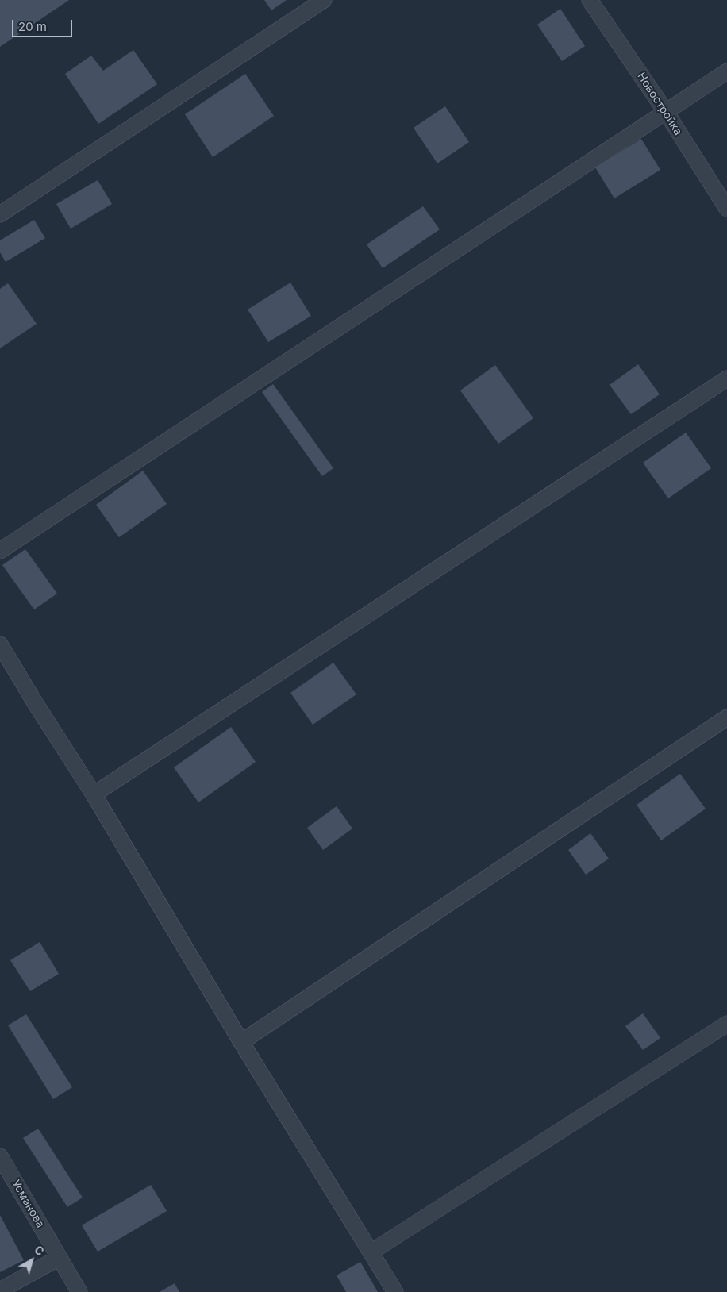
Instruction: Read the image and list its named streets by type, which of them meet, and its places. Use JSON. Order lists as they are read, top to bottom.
{
  "streets": {
    "street": ["Новостройка", "Усманова"]
  },
  "scale_bar": "20 m",
  "north": "top right"
}
